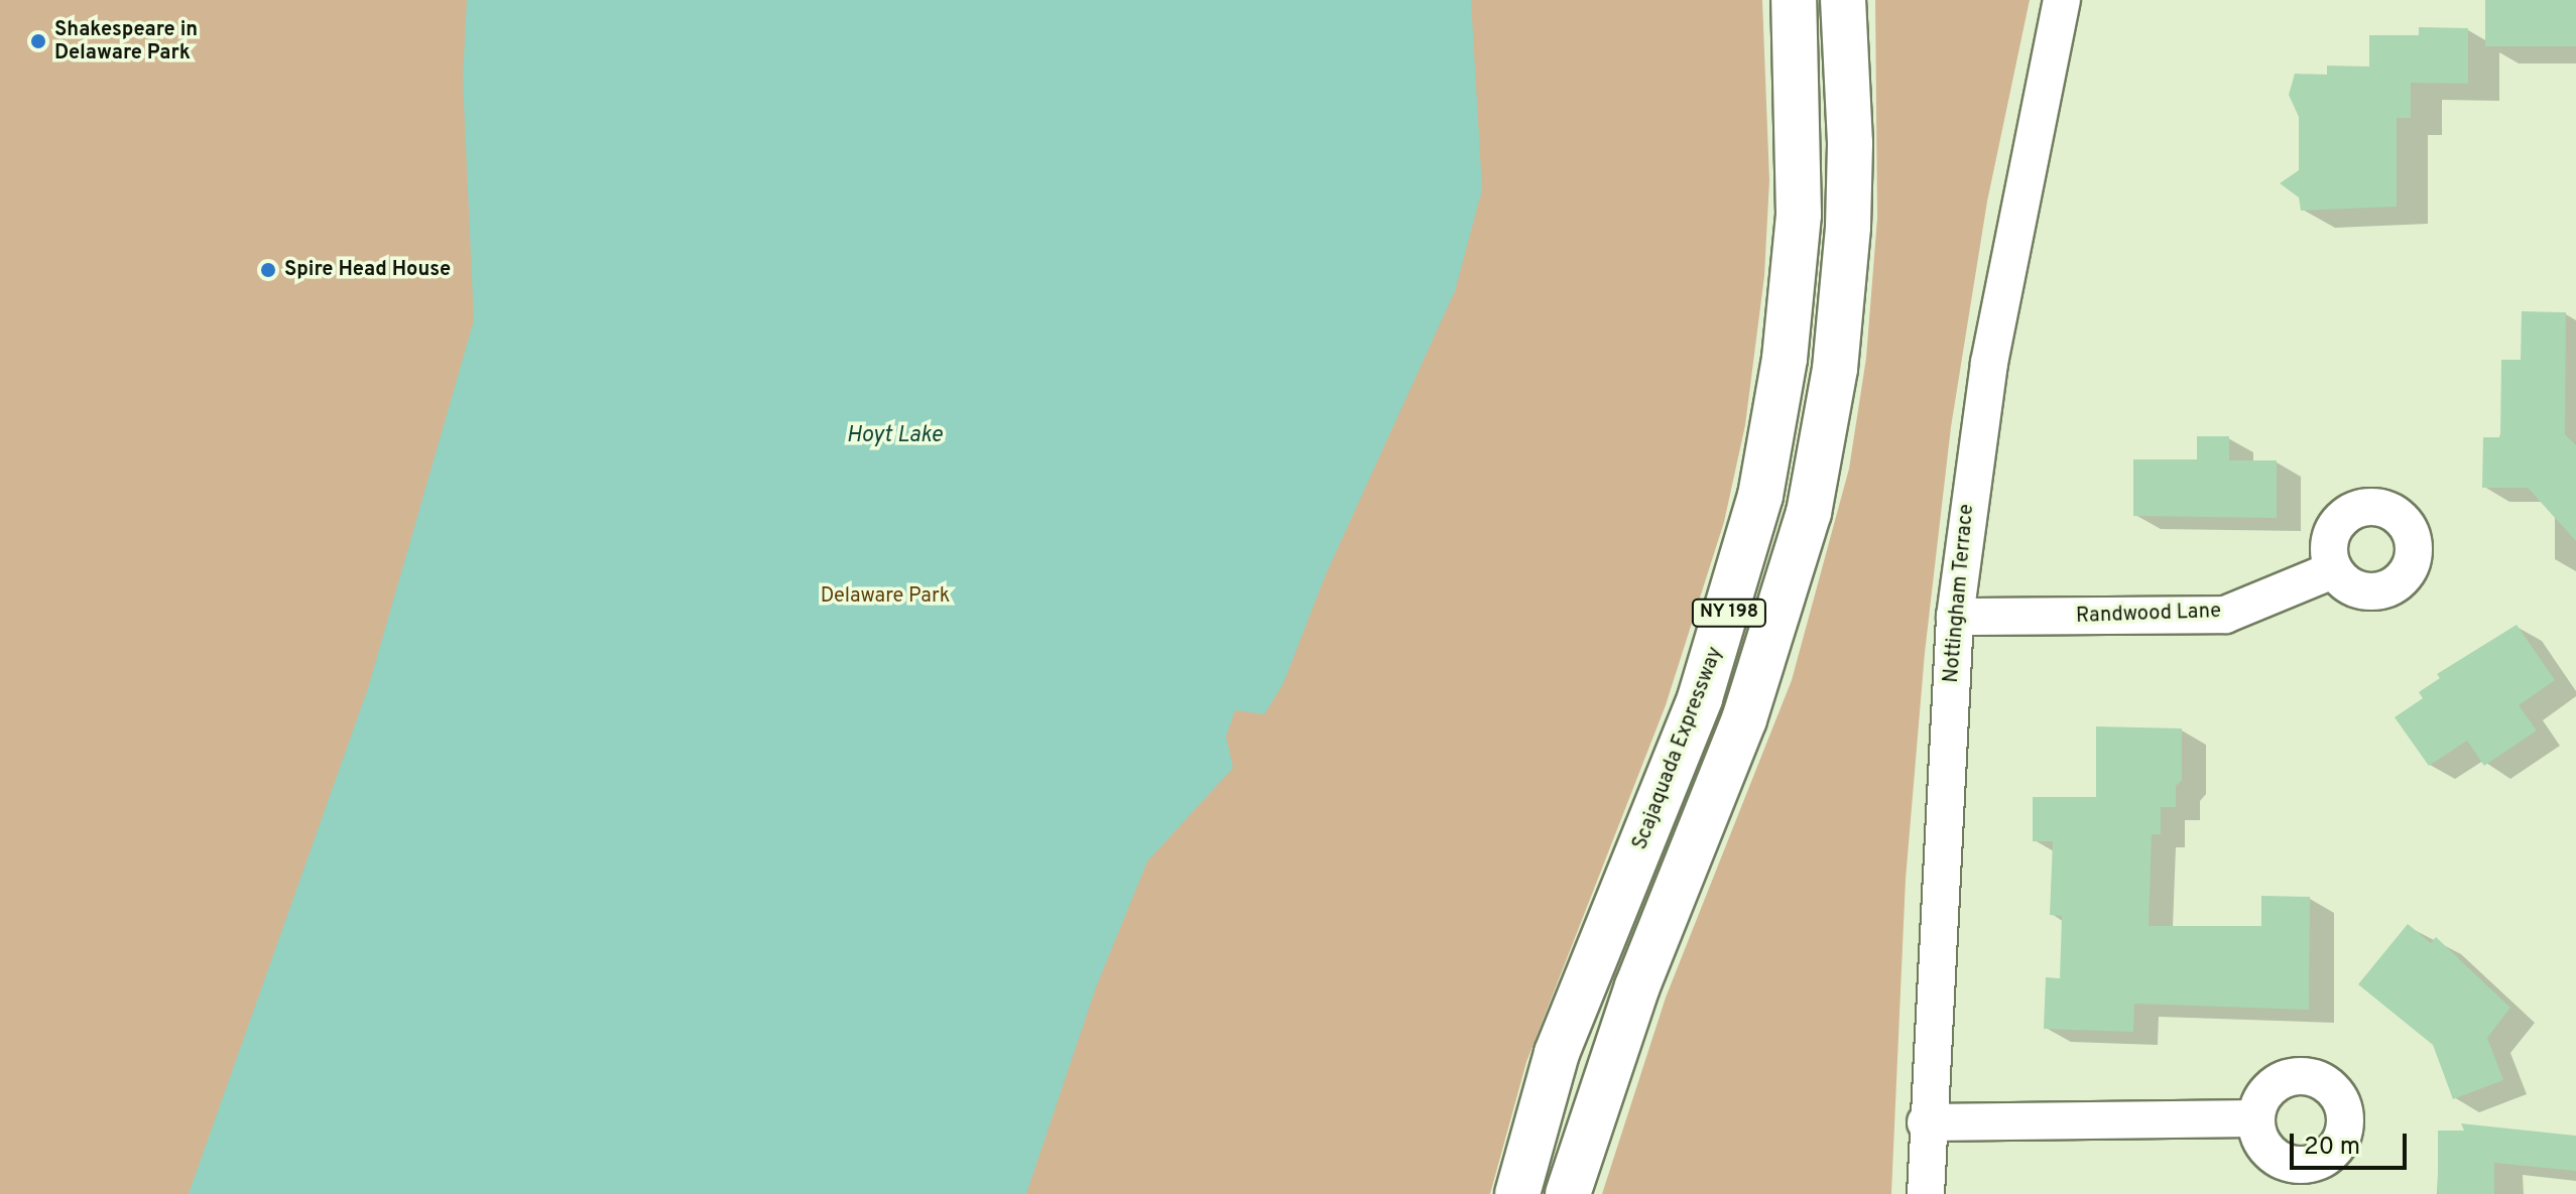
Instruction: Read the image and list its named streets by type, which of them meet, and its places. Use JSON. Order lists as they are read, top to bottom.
{
  "streets": {
    "highway": ["NY 198", "Scajaquada Expressway"],
    "street": ["Nottingham Terrace", "Randwood Lane"]
  },
  "crossings": [
    ["Nottingham Terrace", "Randwood Lane"]
  ],
  "water": ["Hoyt Lake"],
  "parks": ["Delaware Park"],
  "places": ["Shakespeare in Delaware Park", "Spire Head House"],
  "scale_bar": "20 m"
}
